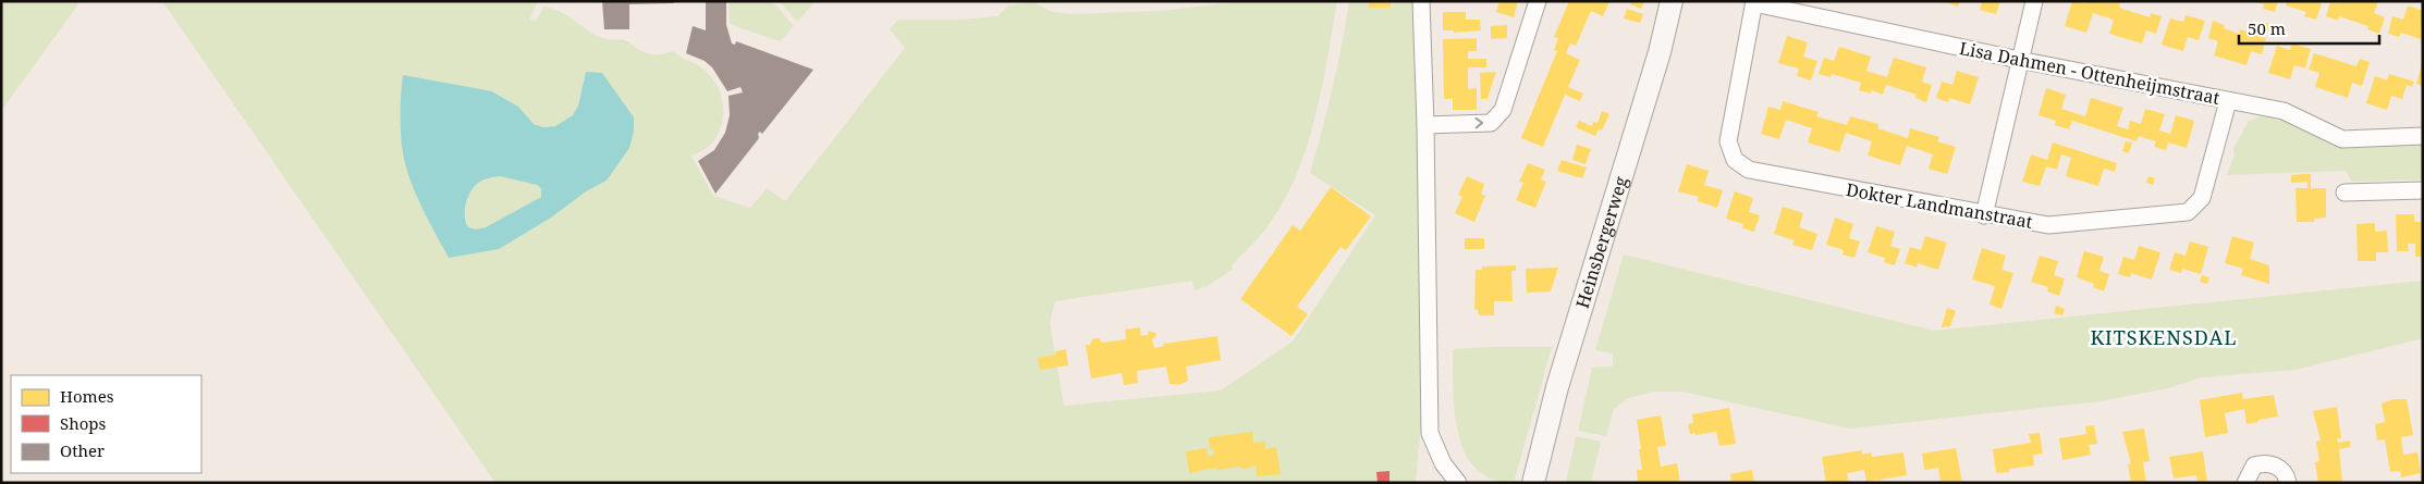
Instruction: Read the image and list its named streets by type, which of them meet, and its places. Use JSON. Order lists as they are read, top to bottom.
{
  "streets": {
    "main road": ["Heinsbergerweg"],
    "street": ["Lisa Dahmen - Ottenheijmstraat", "Dokter Landmanstraat"]
  },
  "crossings": [
    ["Lisa Dahmen - Ottenheijmstraat", "Dokter Landmanstraat"]
  ],
  "districts": ["KITSKENSDAL"],
  "legend": ["Homes", "Shops", "Other"],
  "scale_bar": "50 m"
}
